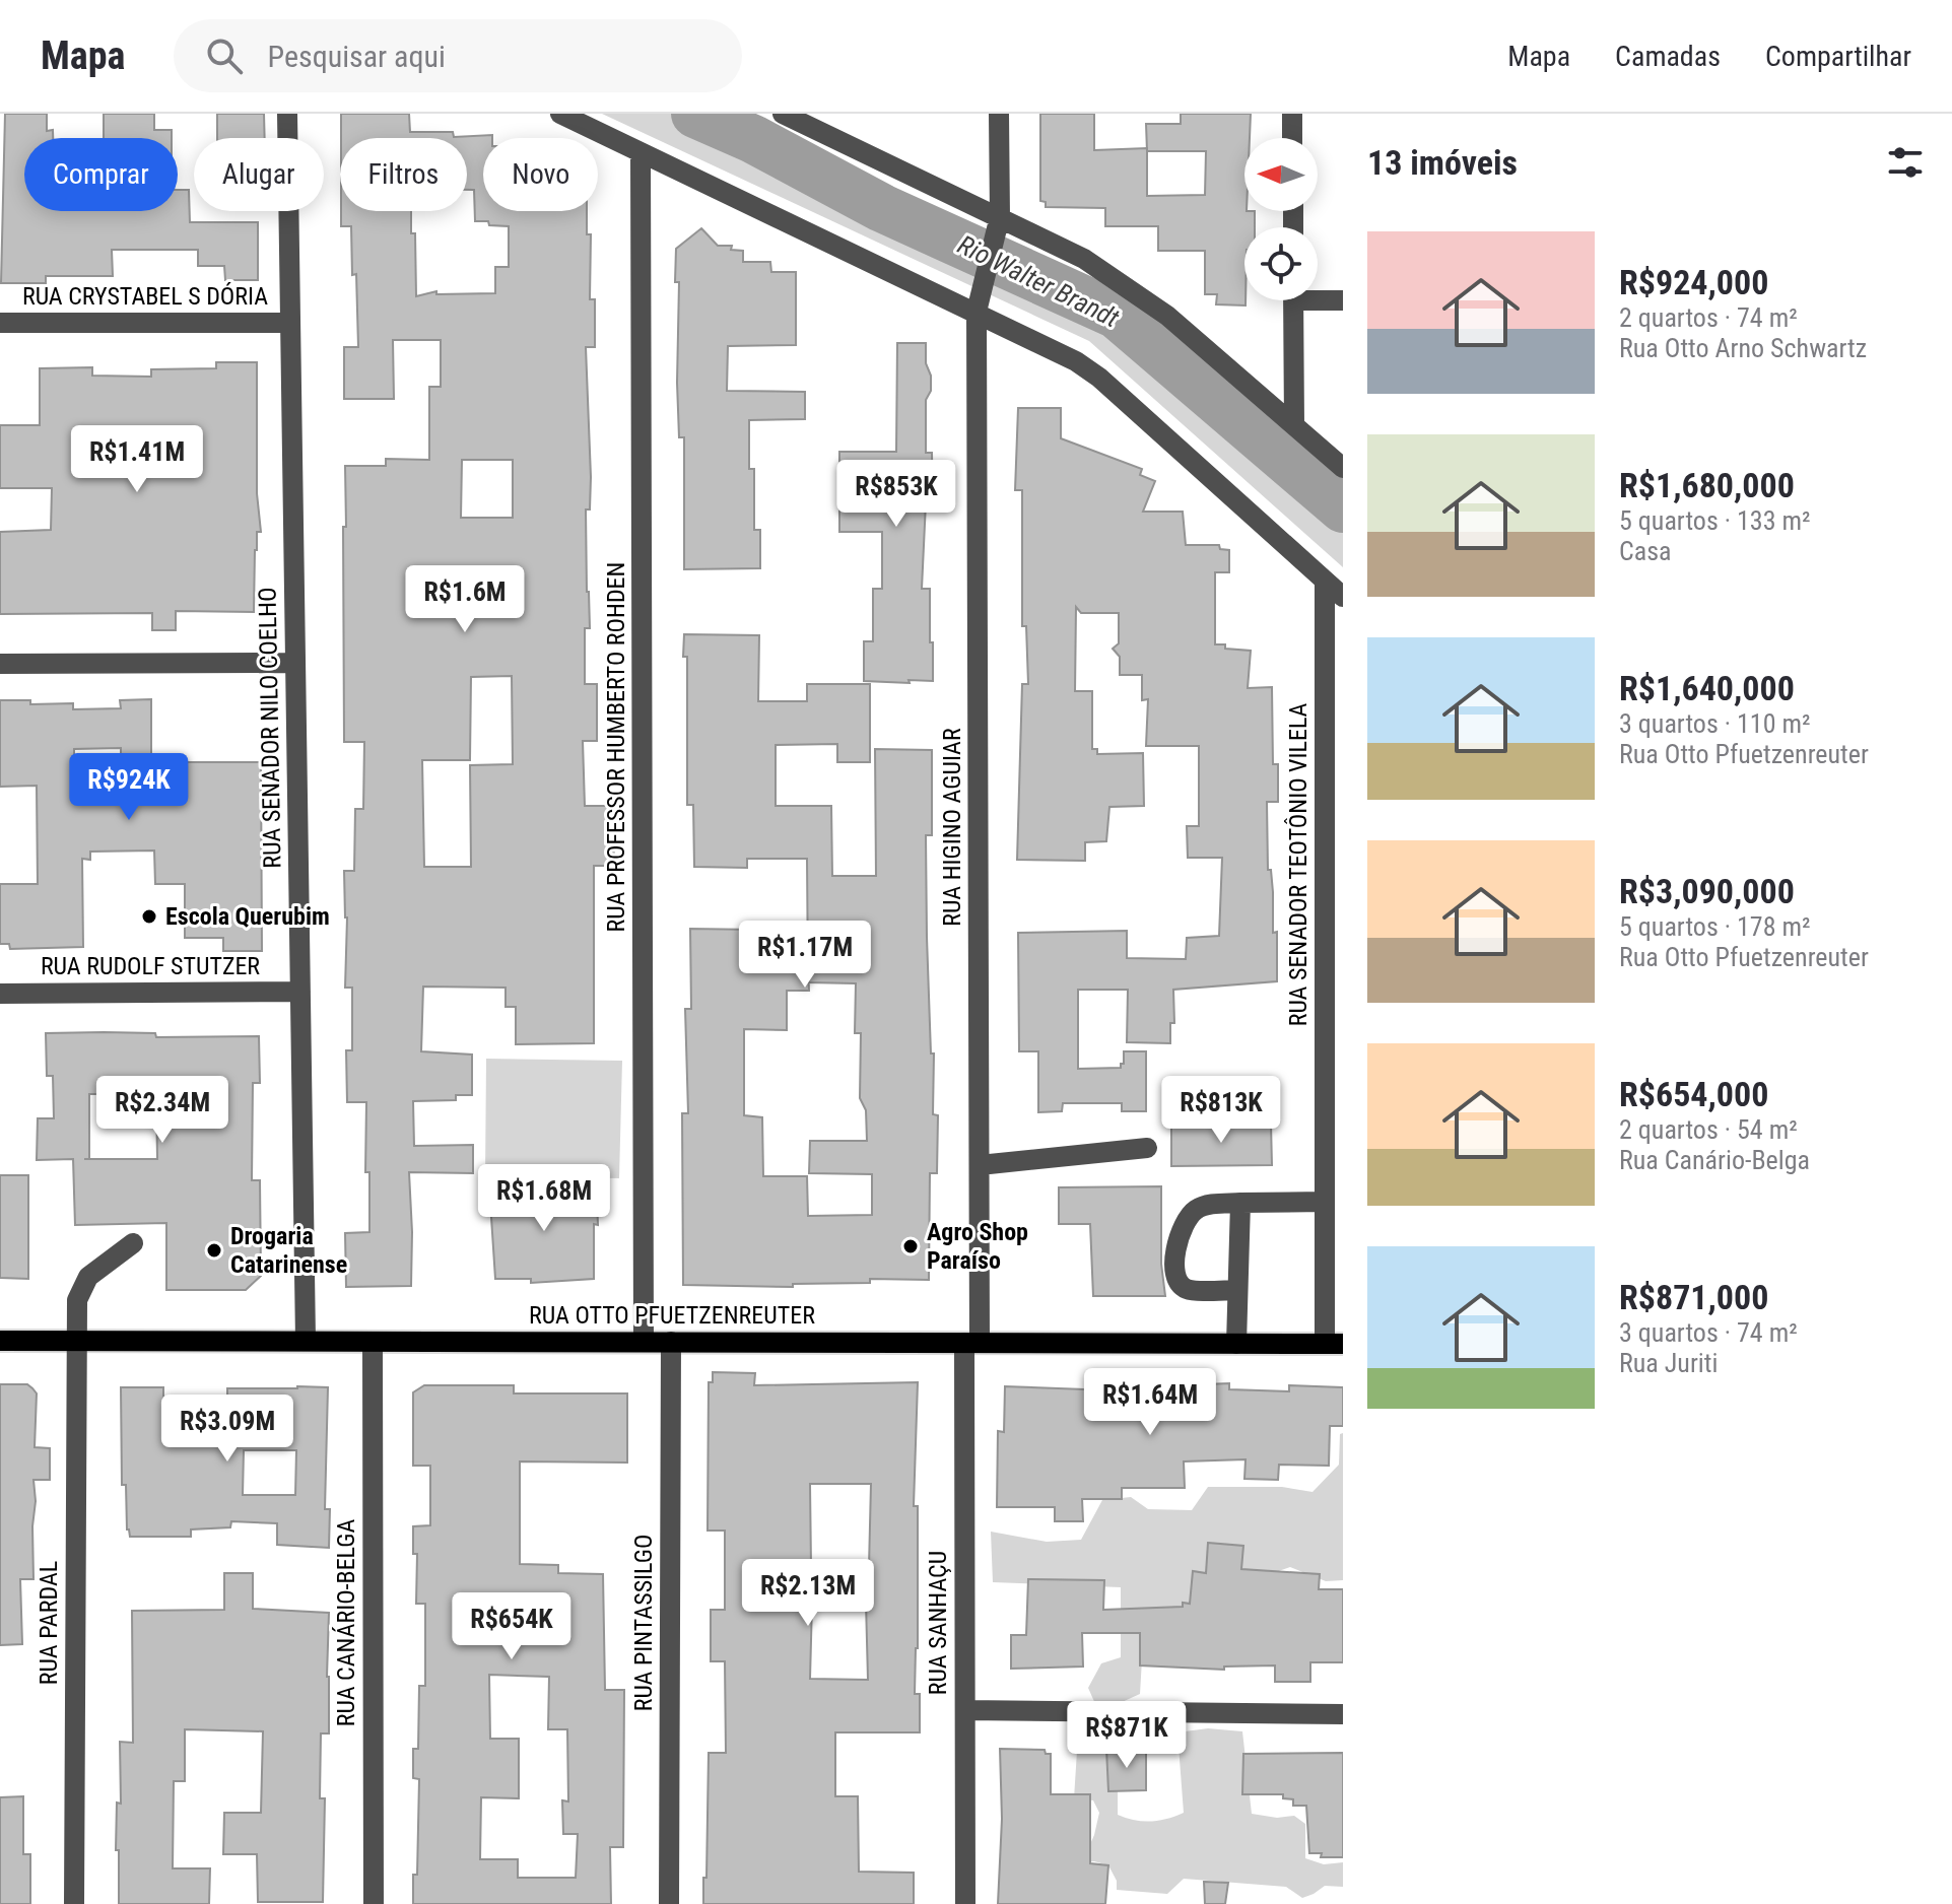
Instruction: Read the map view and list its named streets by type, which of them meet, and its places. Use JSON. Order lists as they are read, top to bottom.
{
  "streets": {
    "main road": ["RUA OTTO PFUETZENREUTER"],
    "street": [
      "RUA CRYSTABEL S DÓRIA",
      "RUA SENADOR NILO COELHO",
      "RUA PROFESSOR HUMBERTO ROHDEN",
      "RUA HIGINO AGUIAR",
      "RUA SENADOR TEOTÔNIO VILELA",
      "RUA RUDOLF STUTZER",
      "RUA PARDAL",
      "RUA CANÁRIO-BELGA",
      "RUA PINTASSILGO",
      "RUA SANHAÇU"
    ]
  },
  "crossings": [
    ["RUA CRYSTABEL S DÓRIA", "RUA SENADOR NILO COELHO"],
    ["RUA SENADOR NILO COELHO", "RUA RUDOLF STUTZER"],
    ["RUA SENADOR NILO COELHO", "RUA OTTO PFUETZENREUTER"],
    ["RUA PROFESSOR HUMBERTO ROHDEN", "RUA OTTO PFUETZENREUTER"],
    ["RUA HIGINO AGUIAR", "RUA OTTO PFUETZENREUTER"],
    ["RUA HIGINO AGUIAR", "RUA SANHAÇU"],
    ["RUA SENADOR TEOTÔNIO VILELA", "RUA OTTO PFUETZENREUTER"],
    ["RUA OTTO PFUETZENREUTER", "RUA PARDAL"],
    ["RUA OTTO PFUETZENREUTER", "RUA CANÁRIO-BELGA"],
    ["RUA OTTO PFUETZENREUTER", "RUA PINTASSILGO"],
    ["RUA OTTO PFUETZENREUTER", "RUA SANHAÇU"]
  ],
  "water": ["Rio Walter Brandt"],
  "places": ["Escola Querubim", "Agro Shop Paraíso", "Drogaria Catarinense"],
  "north": "left",
  "page": {
    "header": "Mapa",
    "search": "Pesquisar aqui",
    "nav": ["Mapa", "Camadas", "Compartilhar"],
    "heading": "13 imóveis",
    "chip": [
      "Comprar",
      "Alugar",
      "Filtros",
      "Novo"
    ],
    "list": [
      {
        "name": "R$924,000",
        "note": "2 quartos · 74 m² · Rua Otto Arno Schwartz"
      },
      {
        "name": "R$1,680,000",
        "note": "5 quartos · 133 m² · Casa"
      },
      {
        "name": "R$1,640,000",
        "note": "3 quartos · 110 m² · Rua Otto Pfuetzenreuter"
      },
      {
        "name": "R$3,090,000",
        "note": "5 quartos · 178 m² · Rua Otto Pfuetzenreuter"
      },
      {
        "name": "R$654,000",
        "note": "2 quartos · 54 m² · Rua Canário-Belga"
      },
      {
        "name": "R$871,000",
        "note": "3 quartos · 74 m² · Rua Juriti"
      }
    ],
    "price": [
      "R$1.41M",
      "R$853K",
      "R$1.6M",
      "R$924K",
      "R$1.17M",
      "R$2.34M",
      "R$813K",
      "R$1.68M",
      "R$1.64M",
      "R$3.09M",
      "R$2.13M",
      "R$654K",
      "R$871K"
    ]
  }
}
